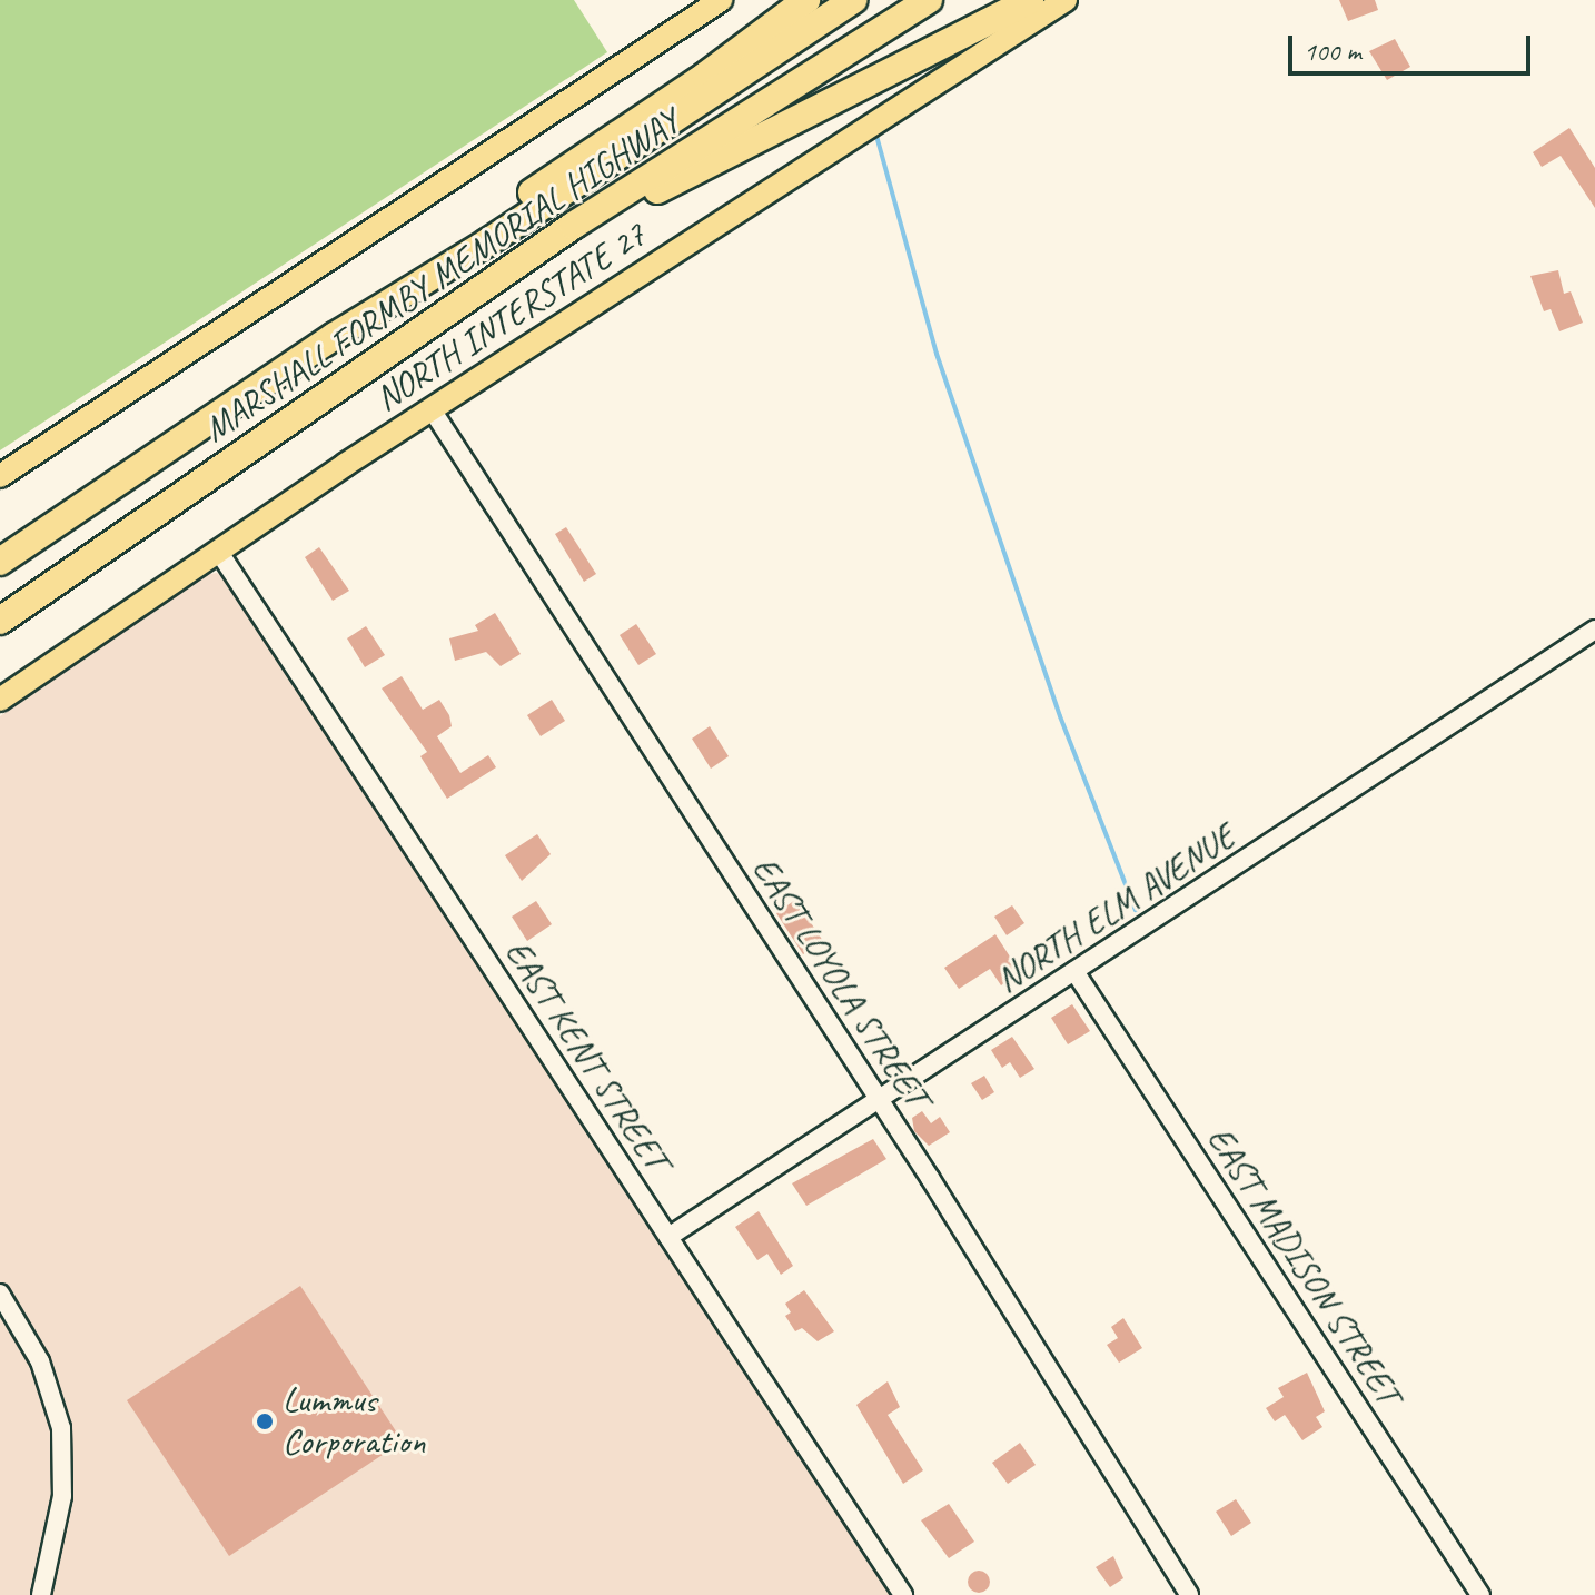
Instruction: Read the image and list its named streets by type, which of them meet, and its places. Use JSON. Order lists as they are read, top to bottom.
{
  "streets": {
    "highway": ["MARSHALL FORMBY MEMORIAL HIGHWAY"],
    "main road": ["NORTH INTERSTATE 27"],
    "street": [
      "NORTH ELM AVENUE",
      "EAST LOYOLA STREET",
      "EAST KENT STREET",
      "EAST MADISON STREET"
    ]
  },
  "crossings": [
    ["NORTH INTERSTATE 27", "EAST LOYOLA STREET"],
    ["NORTH INTERSTATE 27", "EAST KENT STREET"],
    ["NORTH ELM AVENUE", "EAST LOYOLA STREET"],
    ["NORTH ELM AVENUE", "EAST KENT STREET"],
    ["NORTH ELM AVENUE", "EAST MADISON STREET"]
  ],
  "places": ["Lummus Corporation"],
  "scale_bar": "100 m"
}
